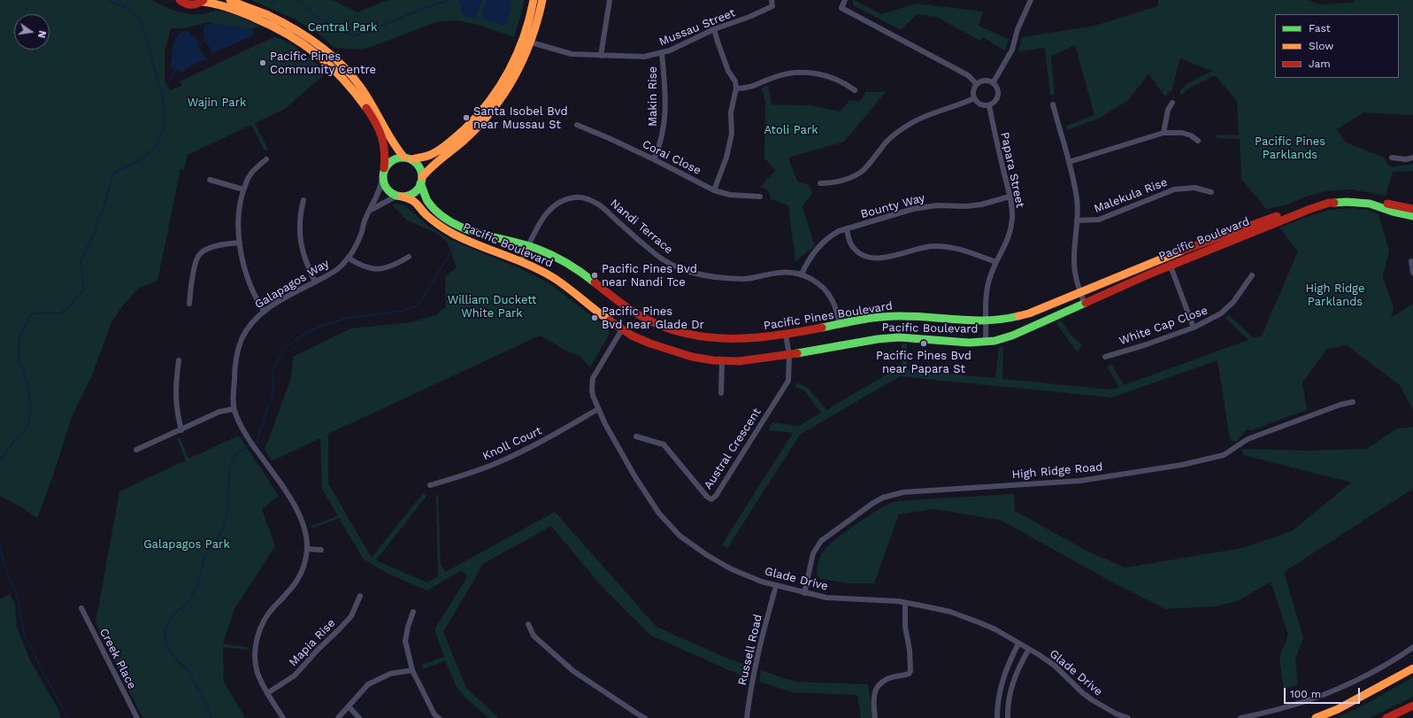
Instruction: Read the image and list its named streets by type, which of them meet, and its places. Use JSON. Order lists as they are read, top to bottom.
{
  "streets": {
    "main road": ["Pacific Boulevard", "Pacific Pines Boulevard"],
    "street": [
      "Mussau Street",
      "Makin Rise",
      "Corai Close",
      "Papara Street",
      "Malekula Rise",
      "Bounty Way",
      "Nandi Terrace",
      "Galapagos Way",
      "White Cap Close",
      "Knoll Court",
      "Austral Crescent",
      "High Ridge Road",
      "Glade Drive",
      "Mapia Rise",
      "Russell Road",
      "Creek Place"
    ]
  },
  "crossings": [
    ["Mussau Street", "Makin Rise"],
    ["Makin Rise", "Corai Close"],
    ["Papara Street", "Bounty Way"],
    ["Papara Street", "Pacific Boulevard"],
    ["Papara Street", "Pacific Pines Boulevard"],
    ["Bounty Way", "Nandi Terrace"],
    ["Nandi Terrace", "Pacific Boulevard"],
    ["Nandi Terrace", "Pacific Pines Boulevard"],
    ["Pacific Boulevard", "Galapagos Way"],
    ["Pacific Boulevard", "Pacific Pines Boulevard"],
    ["Pacific Boulevard", "Austral Crescent"],
    ["Pacific Boulevard", "Glade Drive"],
    ["Galapagos Way", "Pacific Pines Boulevard"],
    ["Galapagos Way", "Mapia Rise"],
    ["Pacific Pines Boulevard", "Austral Crescent"],
    ["Knoll Court", "Glade Drive"],
    ["High Ridge Road", "Glade Drive"],
    ["Glade Drive", "Russell Road"]
  ],
  "parks": [
    "Central Park",
    "Wajin Park",
    "Atoli Park",
    "Pacific Pines Parklands",
    "High Ridge Parklands",
    "William Duckett White Park",
    "Galapagos Park"
  ],
  "places": [
    "Pacific Pines Community Centre",
    "Santa Isobel Bvd near Mussau St",
    "Pacific Pines Bvd near Nandi Tce",
    "Pacific Pines Bvd near Glade Dr",
    "Pacific Pines Bvd near Papara St"
  ],
  "legend": ["Fast", "Slow", "Jam"],
  "scale_bar": "100 m",
  "north": "right"
}
